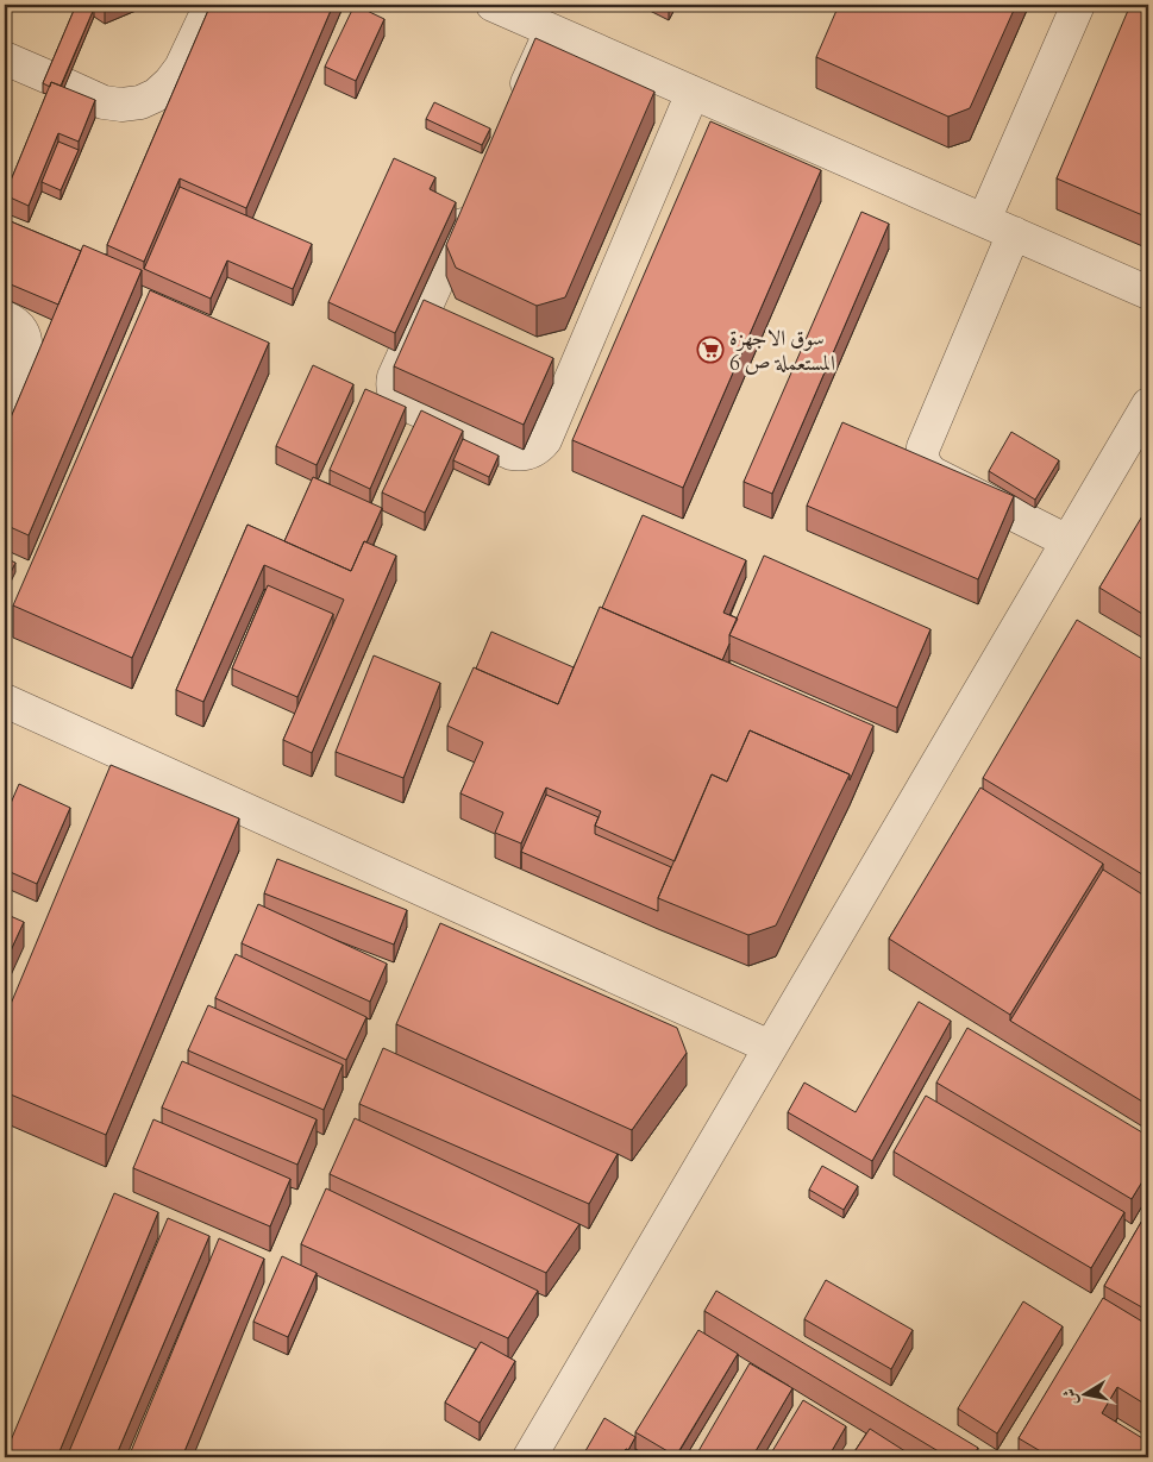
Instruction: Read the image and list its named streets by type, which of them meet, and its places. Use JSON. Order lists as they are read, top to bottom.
{
  "places": {
    "supermarket": ["سوق الاجهزة المستعملة ص 6"]
  },
  "north": "left"
}
